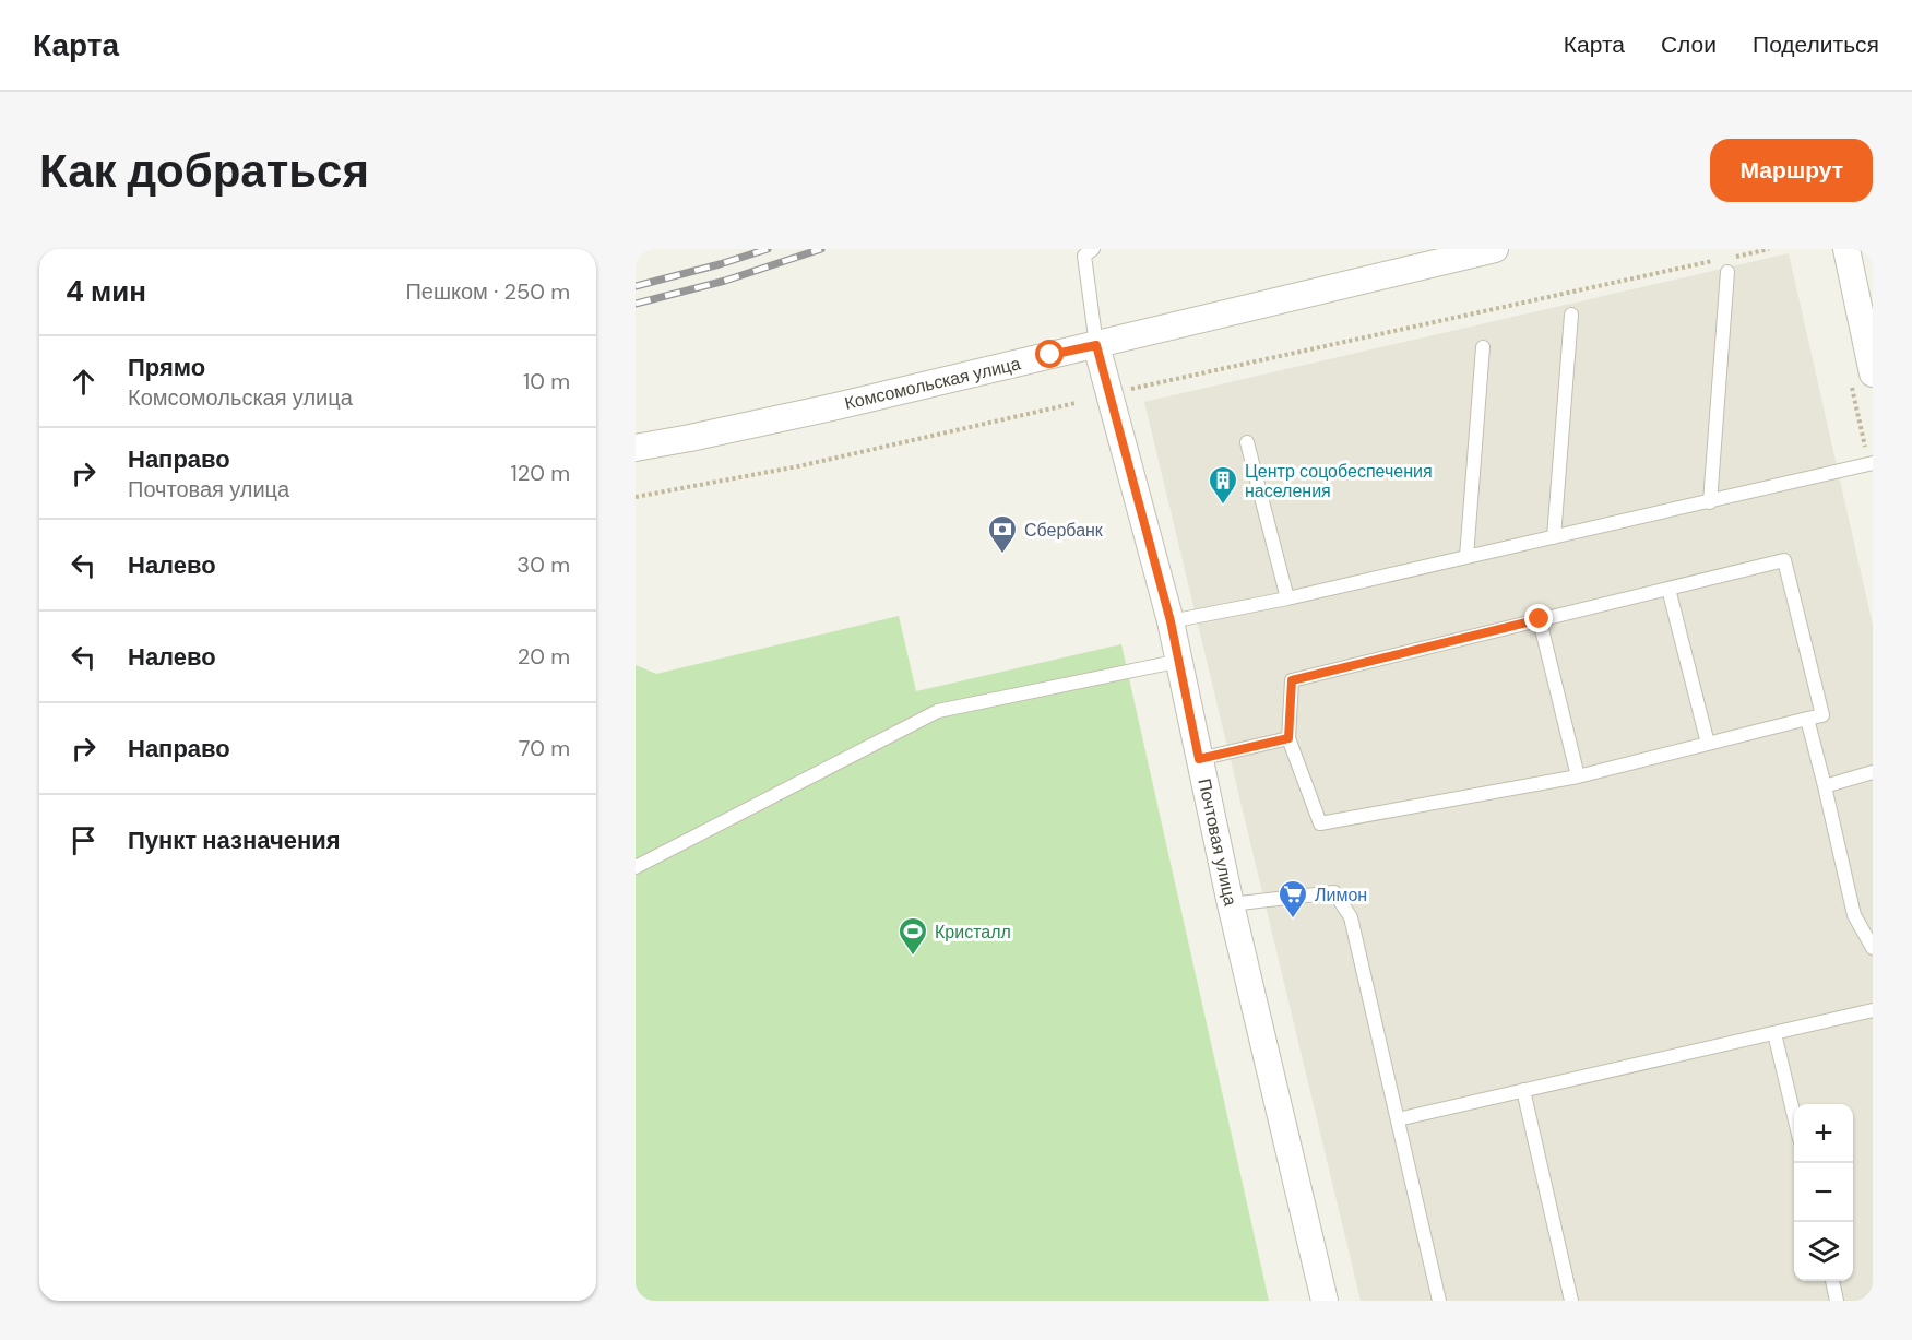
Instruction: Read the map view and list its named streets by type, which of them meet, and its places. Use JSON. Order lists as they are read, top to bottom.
{
  "streets": {
    "street": ["Комсомольская улица", "Почтовая улица"]
  },
  "crossings": [
    ["Комсомольская улица", "Почтовая улица"]
  ],
  "places": {
    "building": ["Центр соцобеспечения населения"],
    "bank": ["Сбербанк"],
    "supermarket": ["Лимон"],
    "sports": ["Кристалл"]
  },
  "page": {
    "header": "Карта",
    "nav": ["Карта", "Слои", "Поделиться"],
    "buttons": "Маршрут",
    "title": "Как добраться",
    "heading": ["4 мин", "Пешком · 250 m"],
    "list": [
      ["Прямо", "Комсомольская улица", "10 m"],
      ["Направо", "Почтовая улица", "120 m"],
      ["Налево", "30 m"],
      ["Налево", "20 m"],
      ["Направо", "70 m"],
      "Пункт назначения"
    ],
    "map_buttons": ["+", "−"]
  }
}
